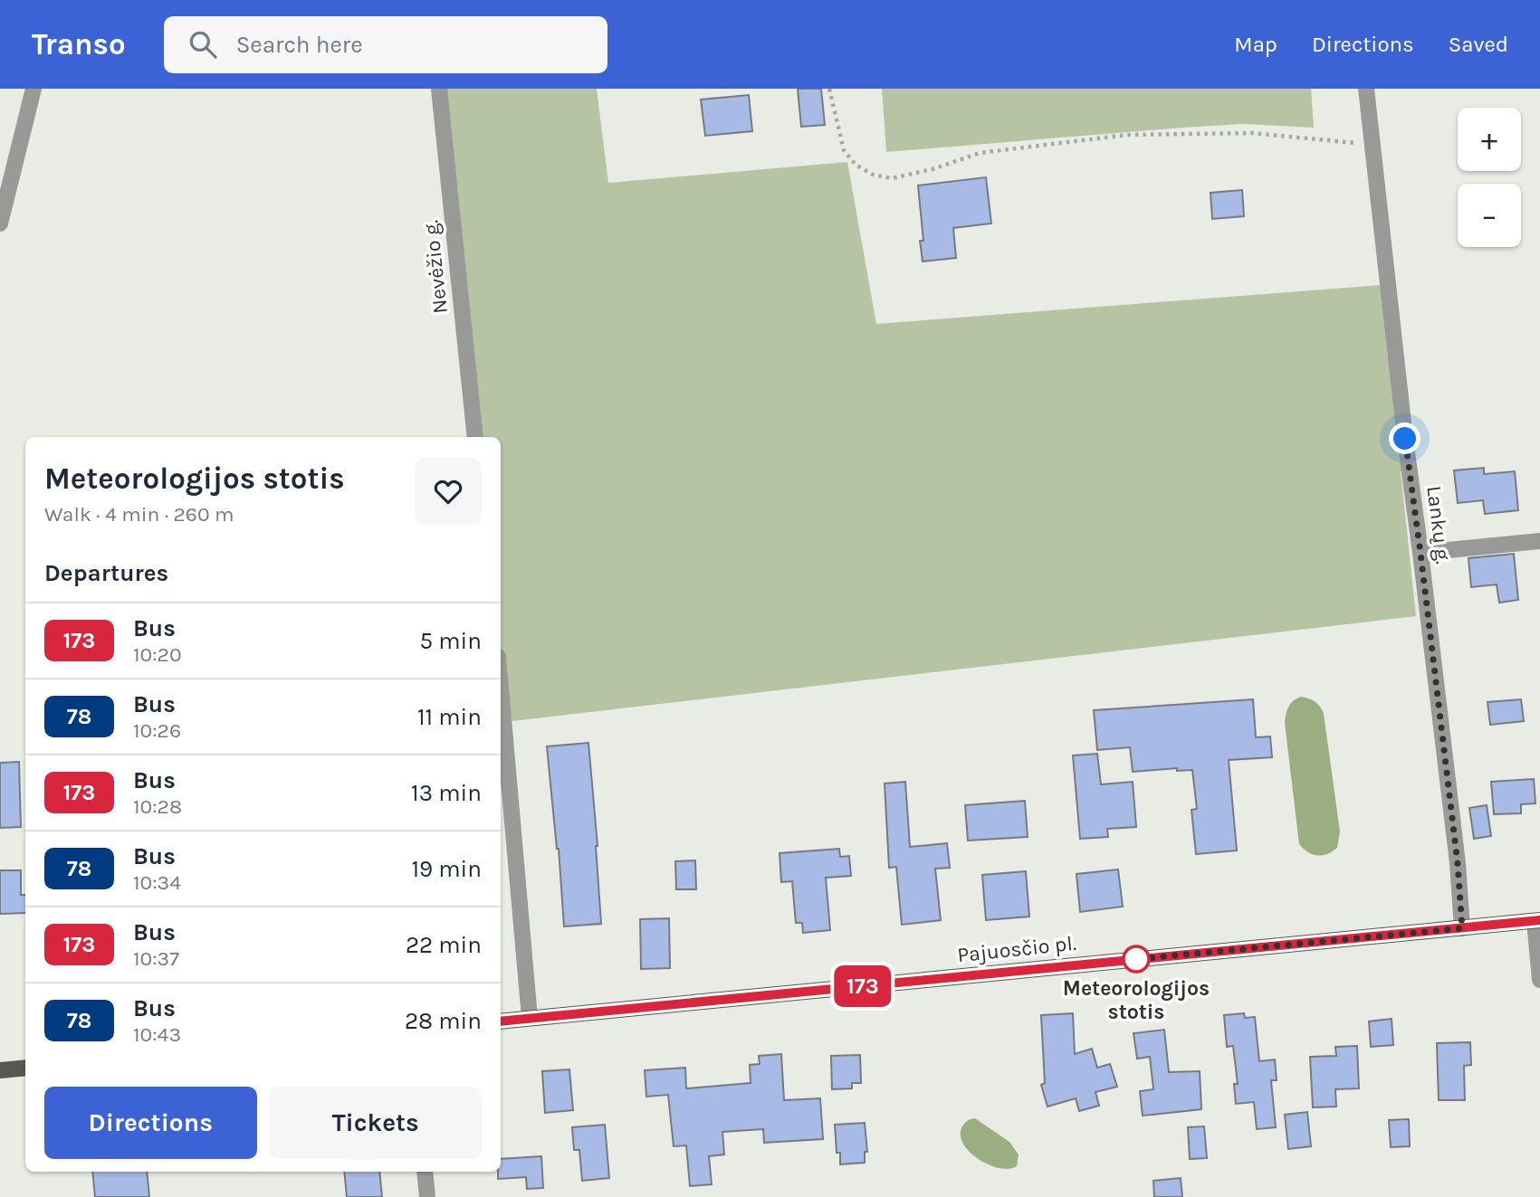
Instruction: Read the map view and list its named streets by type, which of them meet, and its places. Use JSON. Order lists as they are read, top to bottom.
{
  "streets": {
    "main road": ["Pajuosčio pl."],
    "street": ["Nevėžio g.", "Lankų g."]
  },
  "crossings": [
    ["Lankų g.", "Pajuosčio pl."]
  ],
  "places": ["Meteorologijos stotis"],
  "lines": ["bus line 173"],
  "page": {
    "header": "Transo",
    "search": "Search here",
    "nav": ["Map", "Directions", "Saved"],
    "on_map": "173",
    "map_buttons": ["+", "−"],
    "heading": [
      ["Meteorologijos stotis", "Walk · 4 min · 260 m"],
      "Departures"
    ],
    "list": [
      {
        "mark": "173",
        "name": "Bus",
        "note": "10:20",
        "value": "5 min"
      },
      {
        "mark": "78",
        "name": "Bus",
        "note": "10:26",
        "value": "11 min"
      },
      {
        "mark": "173",
        "name": "Bus",
        "note": "10:28",
        "value": "13 min"
      },
      {
        "mark": "78",
        "name": "Bus",
        "note": "10:34",
        "value": "19 min"
      },
      {
        "mark": "173",
        "name": "Bus",
        "note": "10:37",
        "value": "22 min"
      },
      {
        "mark": "78",
        "name": "Bus",
        "note": "10:43",
        "value": "28 min"
      }
    ],
    "buttons": ["Directions", "Tickets"]
  }
}
